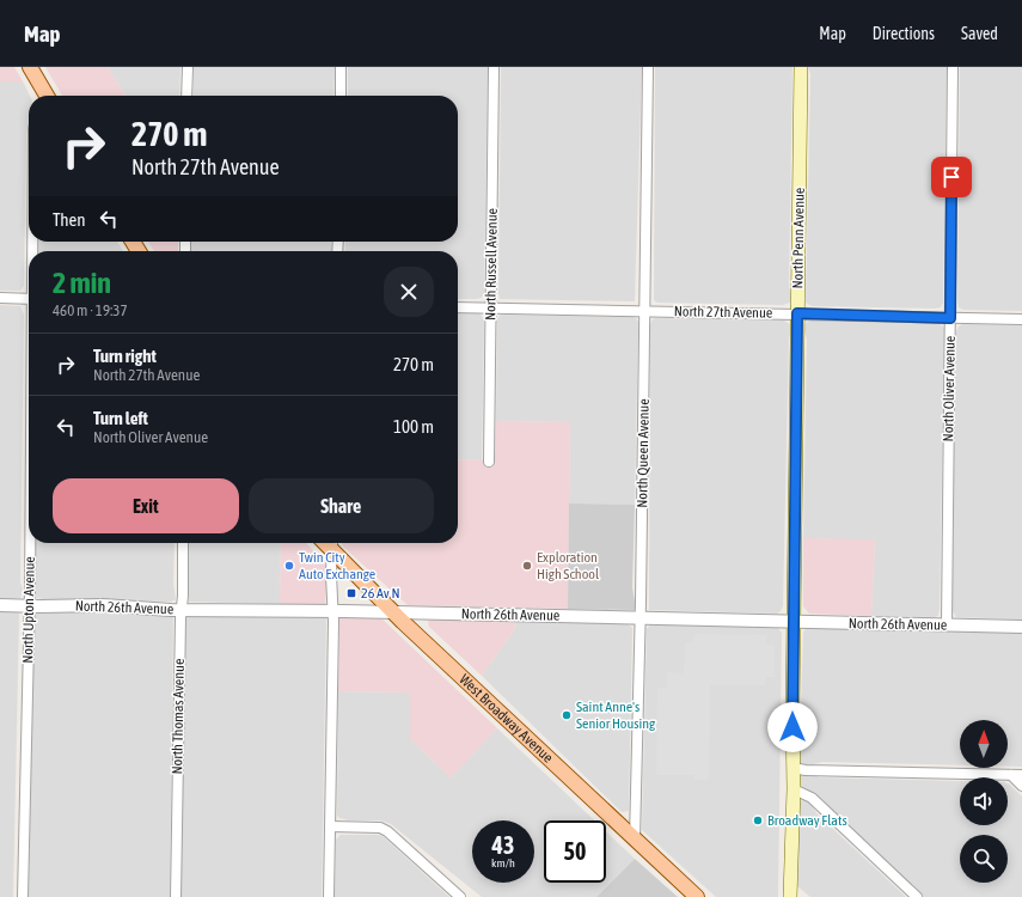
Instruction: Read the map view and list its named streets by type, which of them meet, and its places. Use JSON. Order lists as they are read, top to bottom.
{
  "streets": {
    "main road": ["North Penn Avenue", "West Broadway Avenue"],
    "street": [
      "North Russell Avenue",
      "North 27th Avenue",
      "North Oliver Avenue",
      "North Queen Avenue",
      "North 26th Avenue",
      "North Upton Avenue",
      "North Thomas Avenue"
    ]
  },
  "crossings": [
    ["North Penn Avenue", "North 27th Avenue"],
    ["North Penn Avenue", "North 26th Avenue"],
    ["North Russell Avenue", "North 27th Avenue"],
    ["North 27th Avenue", "North Oliver Avenue"],
    ["North 27th Avenue", "North Queen Avenue"],
    ["North Oliver Avenue", "North 26th Avenue"],
    ["North Queen Avenue", "North 26th Avenue"],
    ["North Queen Avenue", "West Broadway Avenue"],
    ["North 26th Avenue", "North Upton Avenue"],
    ["North 26th Avenue", "North Thomas Avenue"],
    ["North 26th Avenue", "West Broadway Avenue"]
  ],
  "places": {
    "other": [
      "Twin City Auto Exchange",
      "Exploration High School",
      "Saint Anne's Senior Housing",
      "Broadway Flats"
    ],
    "transit": ["26 Av N"]
  },
  "north": "top",
  "page": {
    "header": "Map",
    "nav": ["Map", "Directions", "Saved"],
    "turn": ["270 m", "North 27th Avenue"],
    "then": "Then",
    "heading": ["2 min", "460 m · 19:37"],
    "list": [
      {
        "name": "Turn right",
        "note": "North 27th Avenue",
        "value": "270 m"
      },
      {
        "name": "Turn left",
        "note": "North Oliver Avenue",
        "value": "100 m"
      }
    ],
    "buttons": ["Exit", "Share"],
    "speed": "43 km/h",
    "limit": "50"
  }
}
